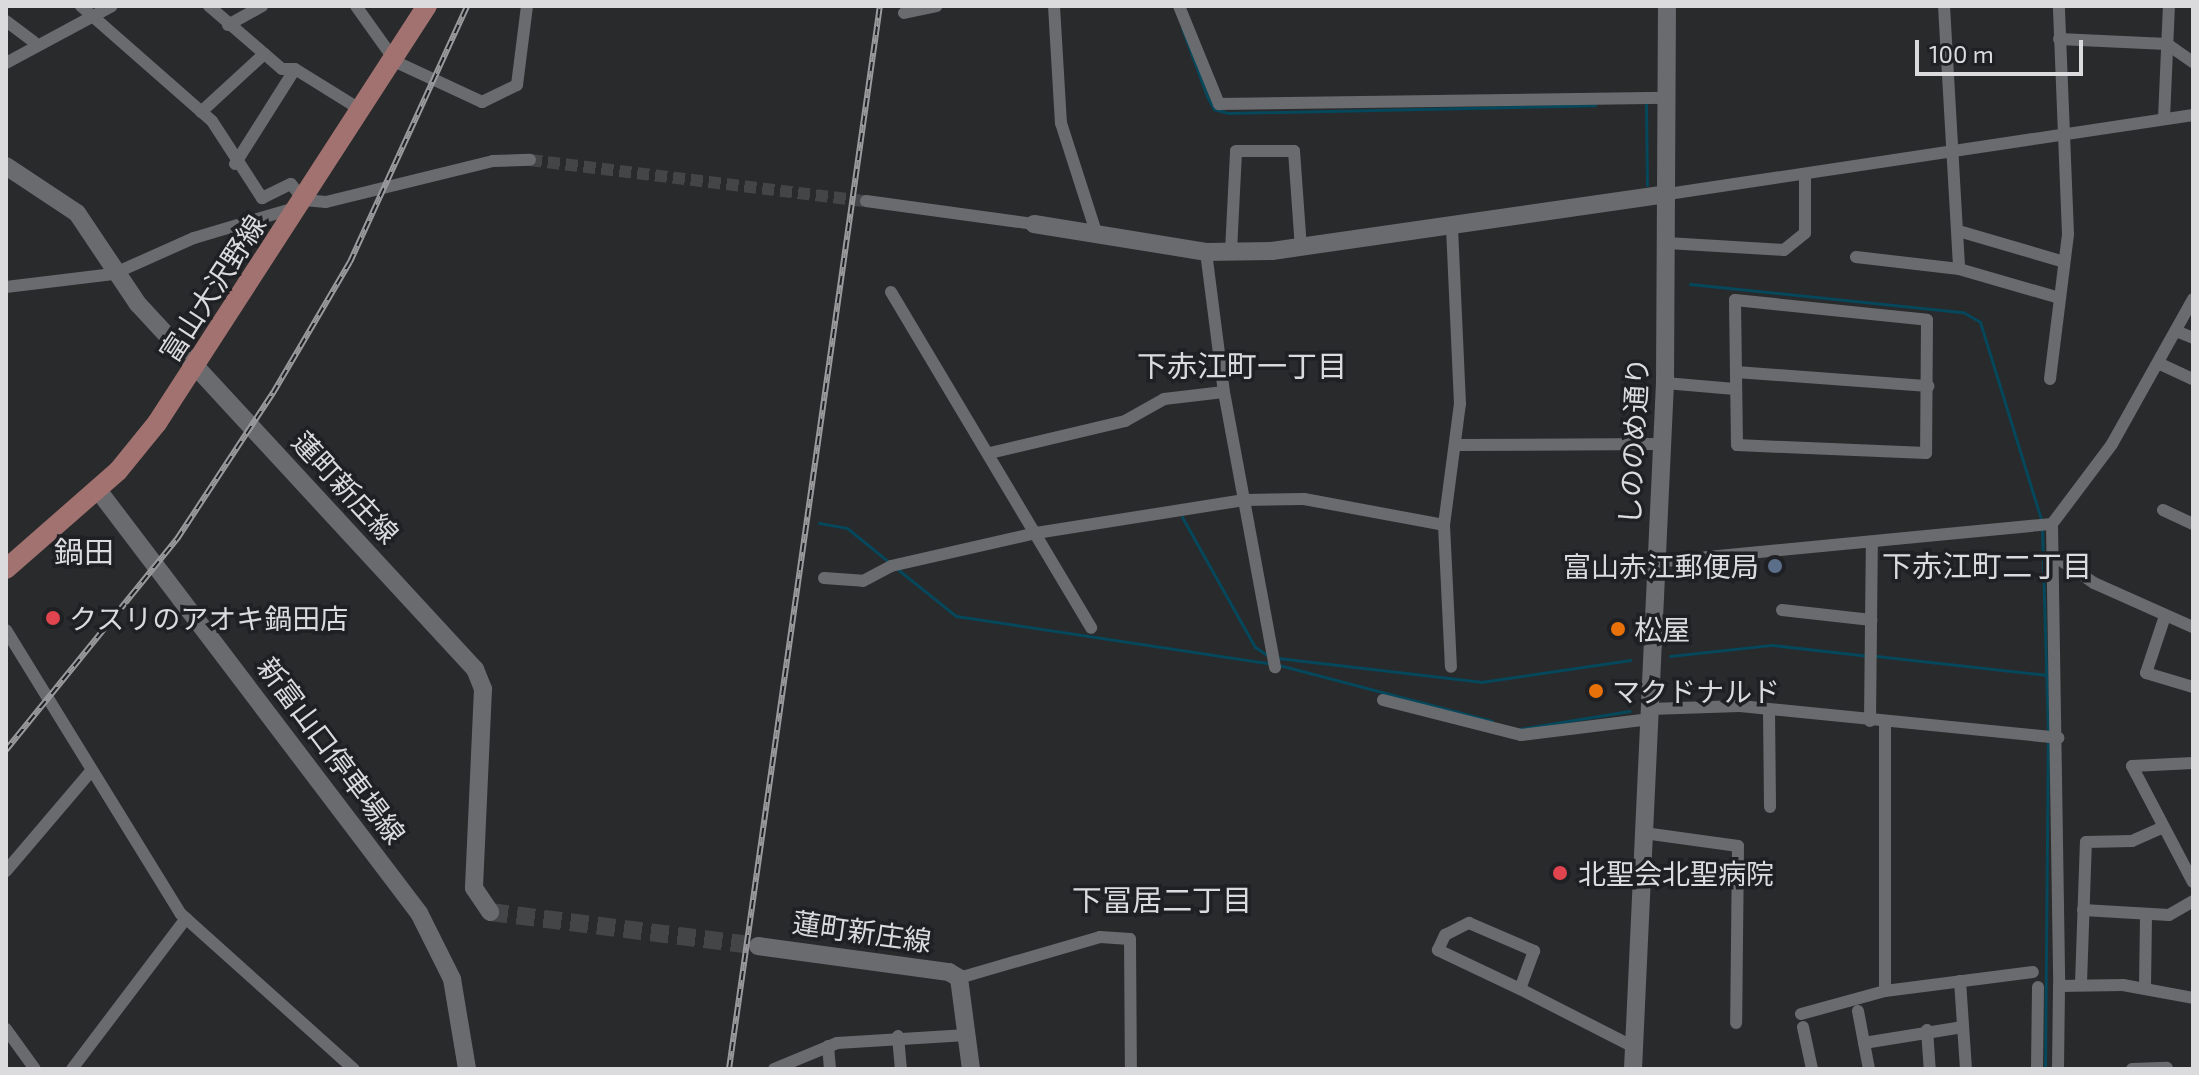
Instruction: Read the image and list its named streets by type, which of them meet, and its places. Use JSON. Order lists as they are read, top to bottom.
{
  "streets": {
    "main road": [
      "富山大沢野線",
      "しののめ通り",
      "蓮町新庄線",
      "新富山口停車場線"
    ]
  },
  "crossings": [
    ["富山大沢野線", "蓮町新庄線"],
    ["富山大沢野線", "新富山口停車場線"]
  ],
  "districts": [
    "下赤江町一丁目",
    "鍋田",
    "下赤江町二丁目",
    "下冨居二丁目"
  ],
  "places": [
    "富山赤江郵便局",
    "クスリのアオキ鍋田店",
    "松屋",
    "マクドナルド",
    "北聖会北聖病院"
  ],
  "scale_bar": "100 m"
}
